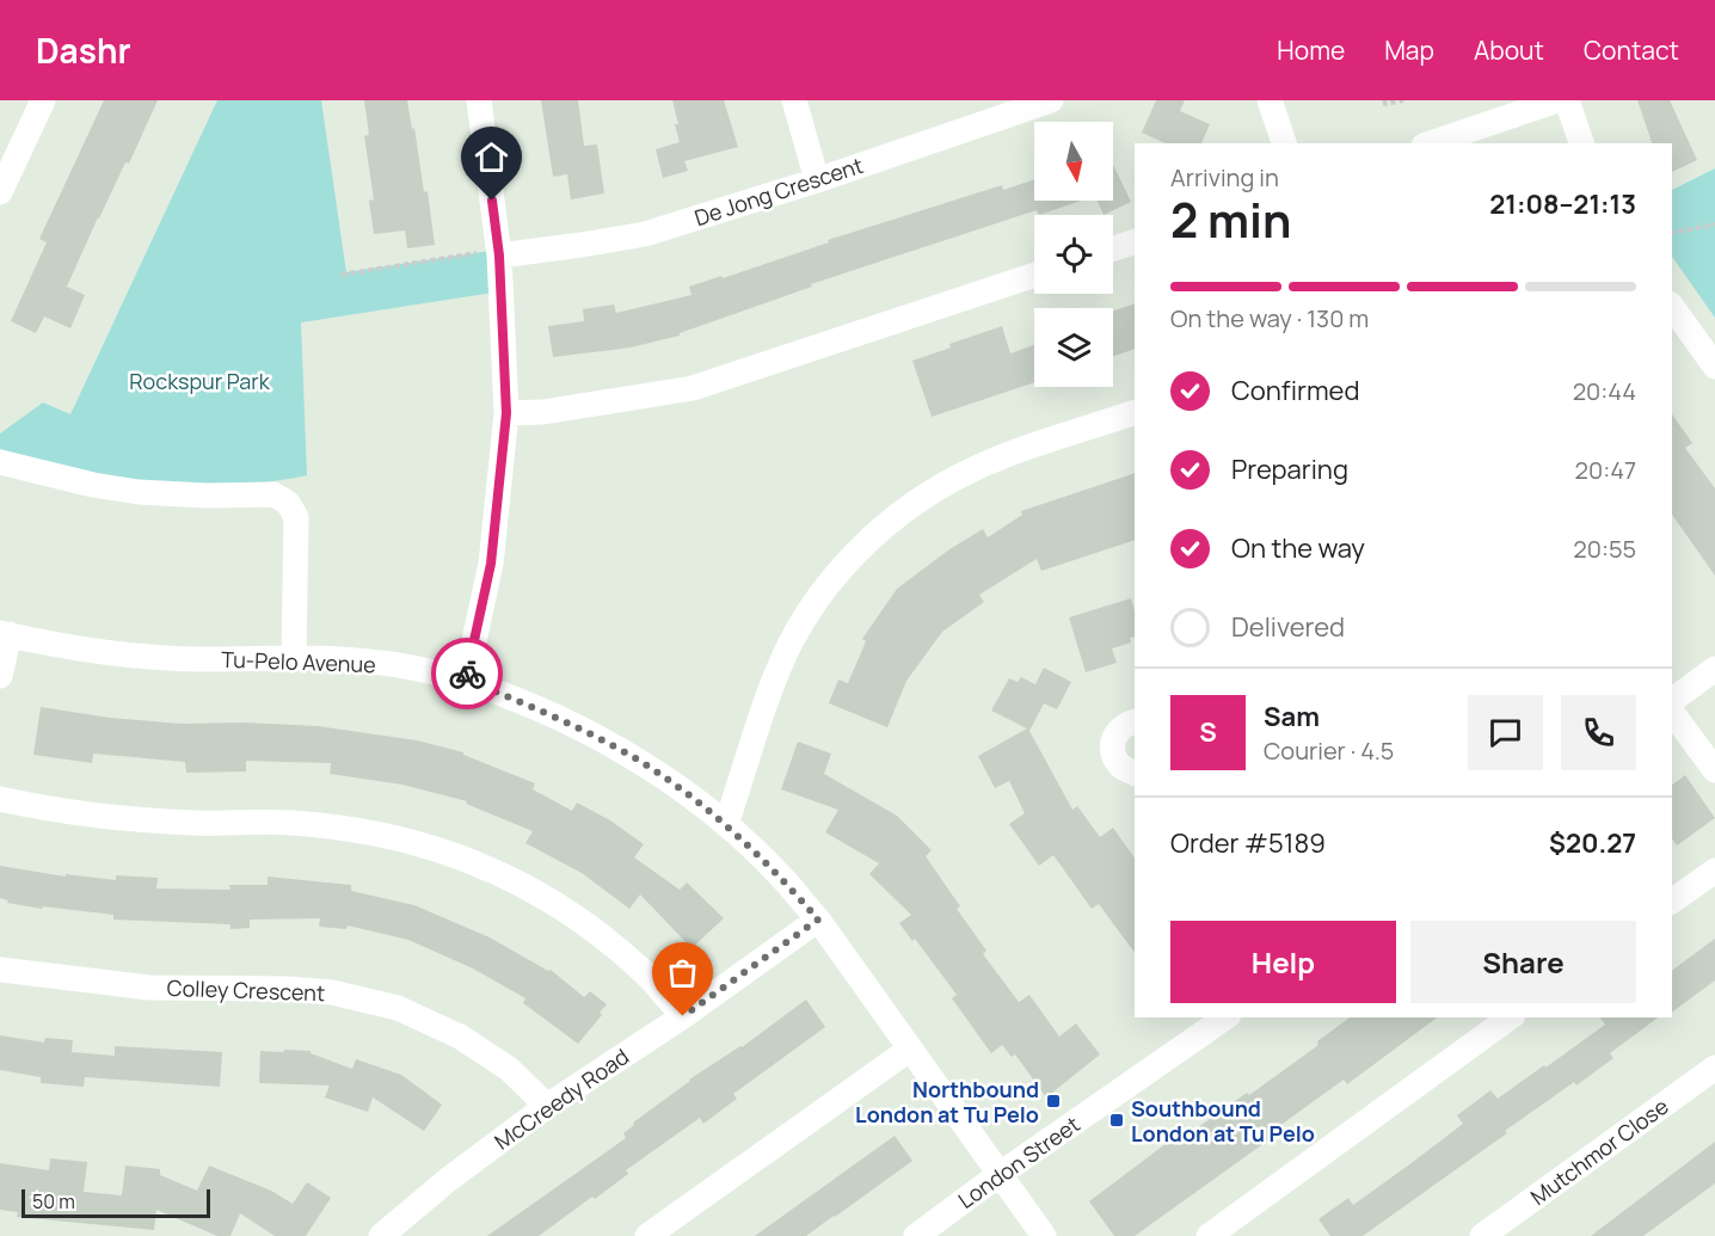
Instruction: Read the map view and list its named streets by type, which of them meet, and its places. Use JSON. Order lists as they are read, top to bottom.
{
  "streets": {
    "street": [
      "De Jong Crescent",
      "Tu-Pelo Avenue",
      "Colley Crescent",
      "McCreedy Road",
      "Mutchmor Close",
      "London Street"
    ]
  },
  "crossings": [
    ["Tu-Pelo Avenue", "McCreedy Road"],
    ["Tu-Pelo Avenue", "London Street"],
    ["Colley Crescent", "McCreedy Road"]
  ],
  "parks": ["Rockspur Park"],
  "places": {
    "transit": ["Northbound London at Tu Pelo", "Southbound London at Tu Pelo"]
  },
  "scale_bar": "50 m",
  "north": "bottom",
  "page": {
    "header": "Dashr",
    "nav": [
      "Home",
      "Map",
      "About",
      "Contact"
    ],
    "heading": ["2 min", "Arriving in", "21:08–21:13"],
    "panel": [
      "Sam",
      "Courier · 4.5",
      "Order #5189",
      "$20.27"
    ],
    "bar": "On the way · 130 m",
    "list": [
      ["Confirmed", "20:44"],
      ["Preparing", "20:47"],
      ["On the way", "20:55"],
      "Delivered"
    ],
    "round": "S",
    "buttons": ["Help", "Share"],
    "scale": "50 m"
  }
}
